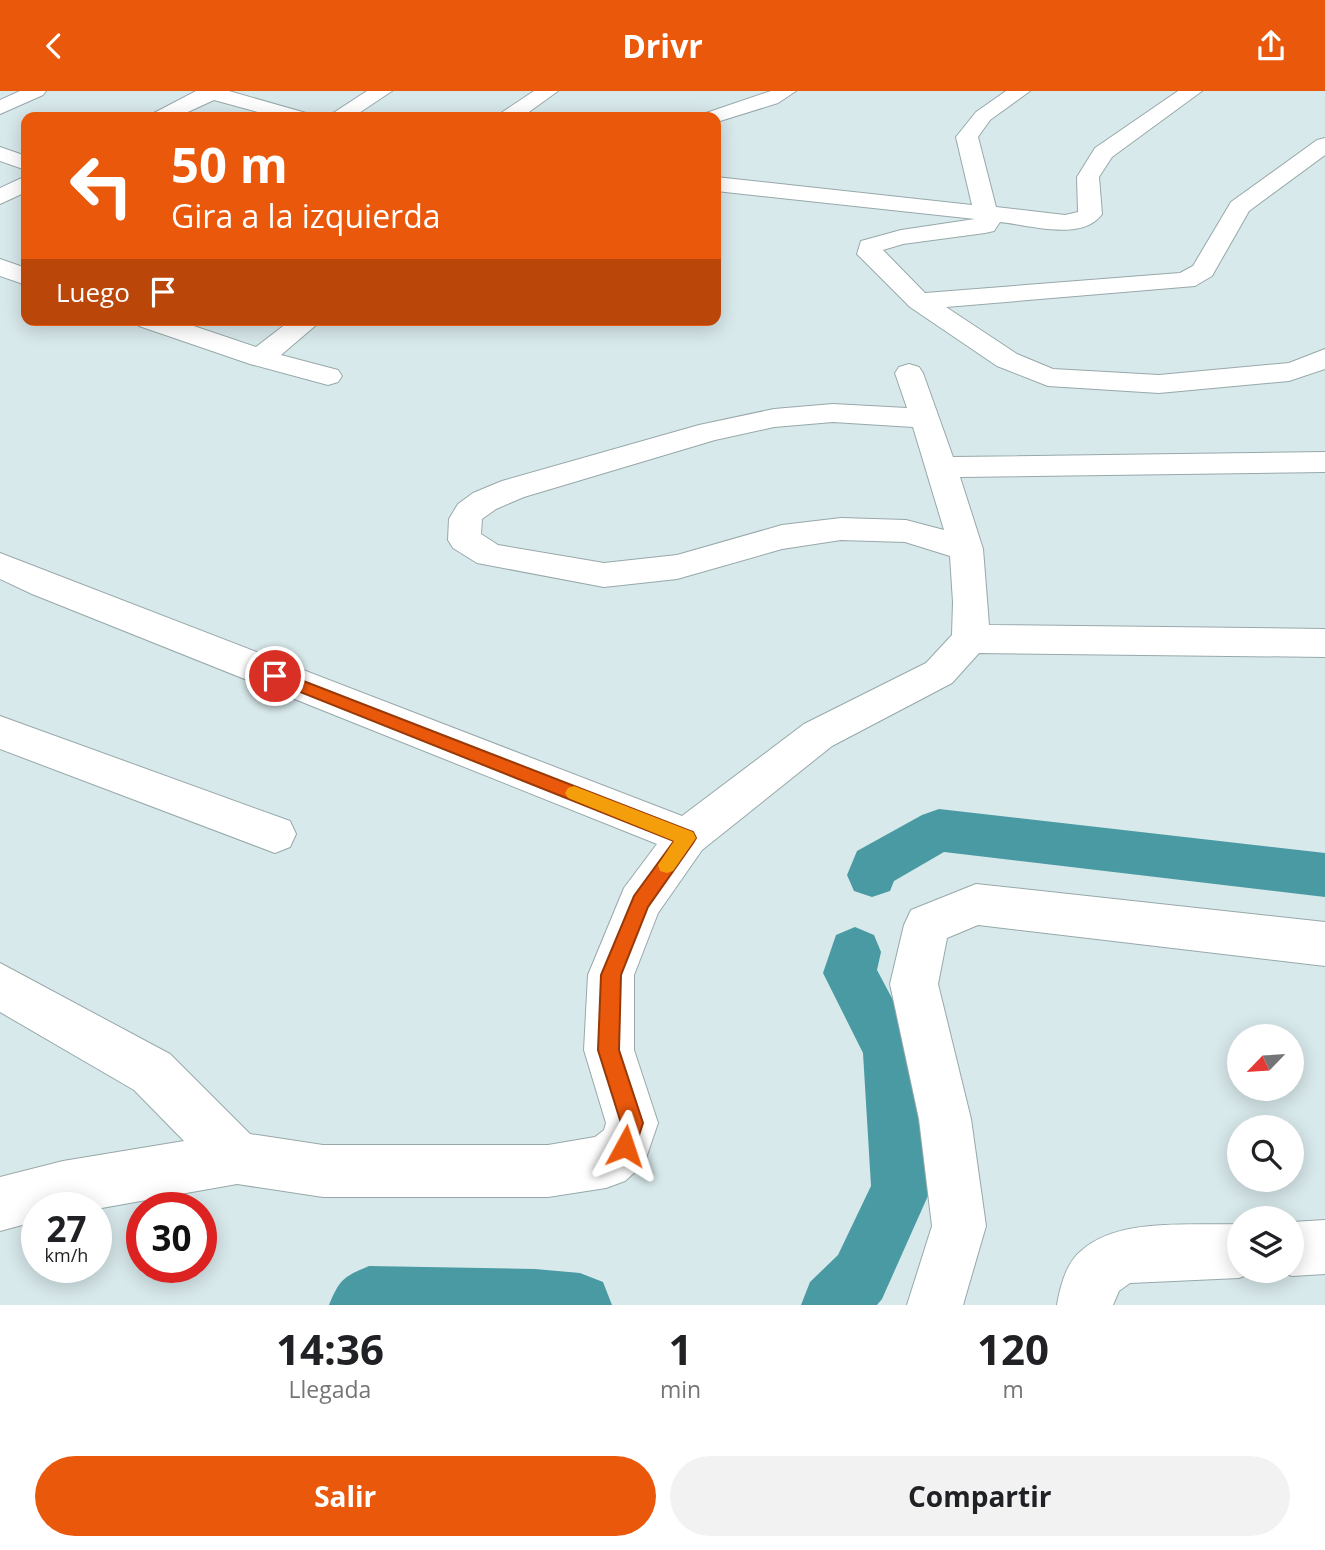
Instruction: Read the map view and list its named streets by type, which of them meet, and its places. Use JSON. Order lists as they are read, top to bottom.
{
  "north": "bottom left",
  "page": {
    "header": "Drivr",
    "turn": ["50 m", "Gira a la izquierda"],
    "then": "Luego",
    "speed": "27 km/h",
    "limit": "30",
    "eta": [
      "14:36",
      "Llegada",
      "1",
      "min",
      "120",
      "m"
    ],
    "buttons": ["Salir", "Compartir"]
  }
}
